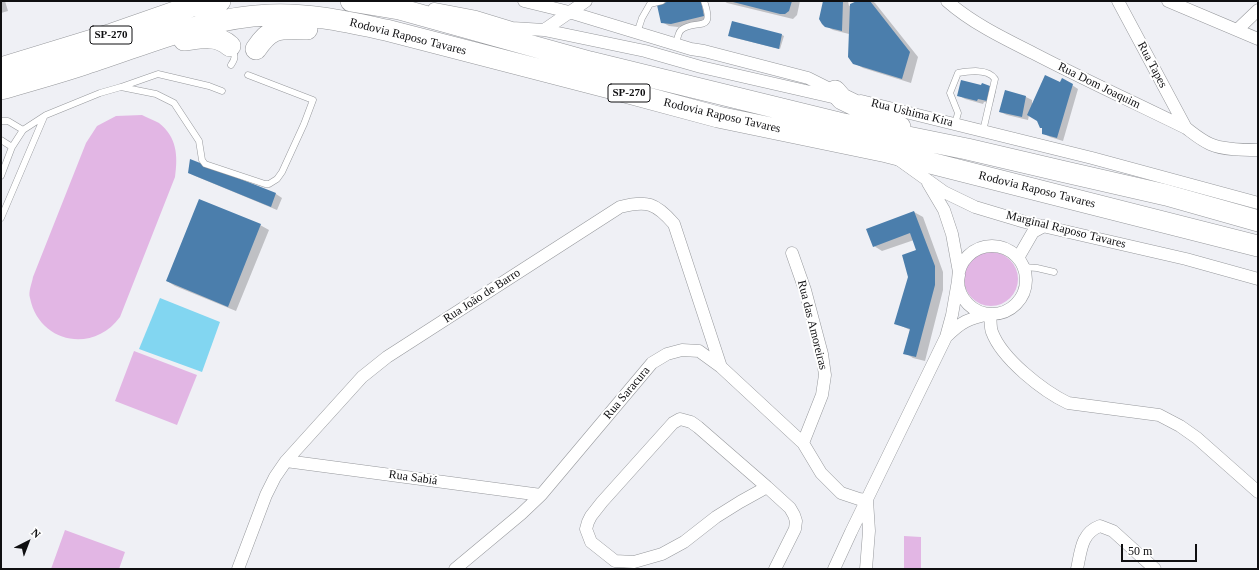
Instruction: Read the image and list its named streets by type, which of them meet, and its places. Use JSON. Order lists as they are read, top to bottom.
{
  "streets": {
    "highway": ["SP-270", "Rodovia Raposo Tavares"],
    "street": [
      "Rua Tapes",
      "Rua Dom Joaquim",
      "Rua Ushima Kira",
      "Marginal Raposo Tavares",
      "Rua João de Barro",
      "Rua das Amoreiras",
      "Rua Saracura",
      "Rua Sabiá"
    ]
  },
  "crossings": [
    ["Rodovia Raposo Tavares", "Marginal Raposo Tavares"],
    ["Rua Tapes", "Rua Dom Joaquim"],
    ["Rua João de Barro", "Rua Saracura"],
    ["Rua João de Barro", "Rua Sabiá"],
    ["Rua das Amoreiras", "Rua Saracura"],
    ["Rua Saracura", "Rua Sabiá"]
  ],
  "scale_bar": "50 m",
  "north": "top right"
}
